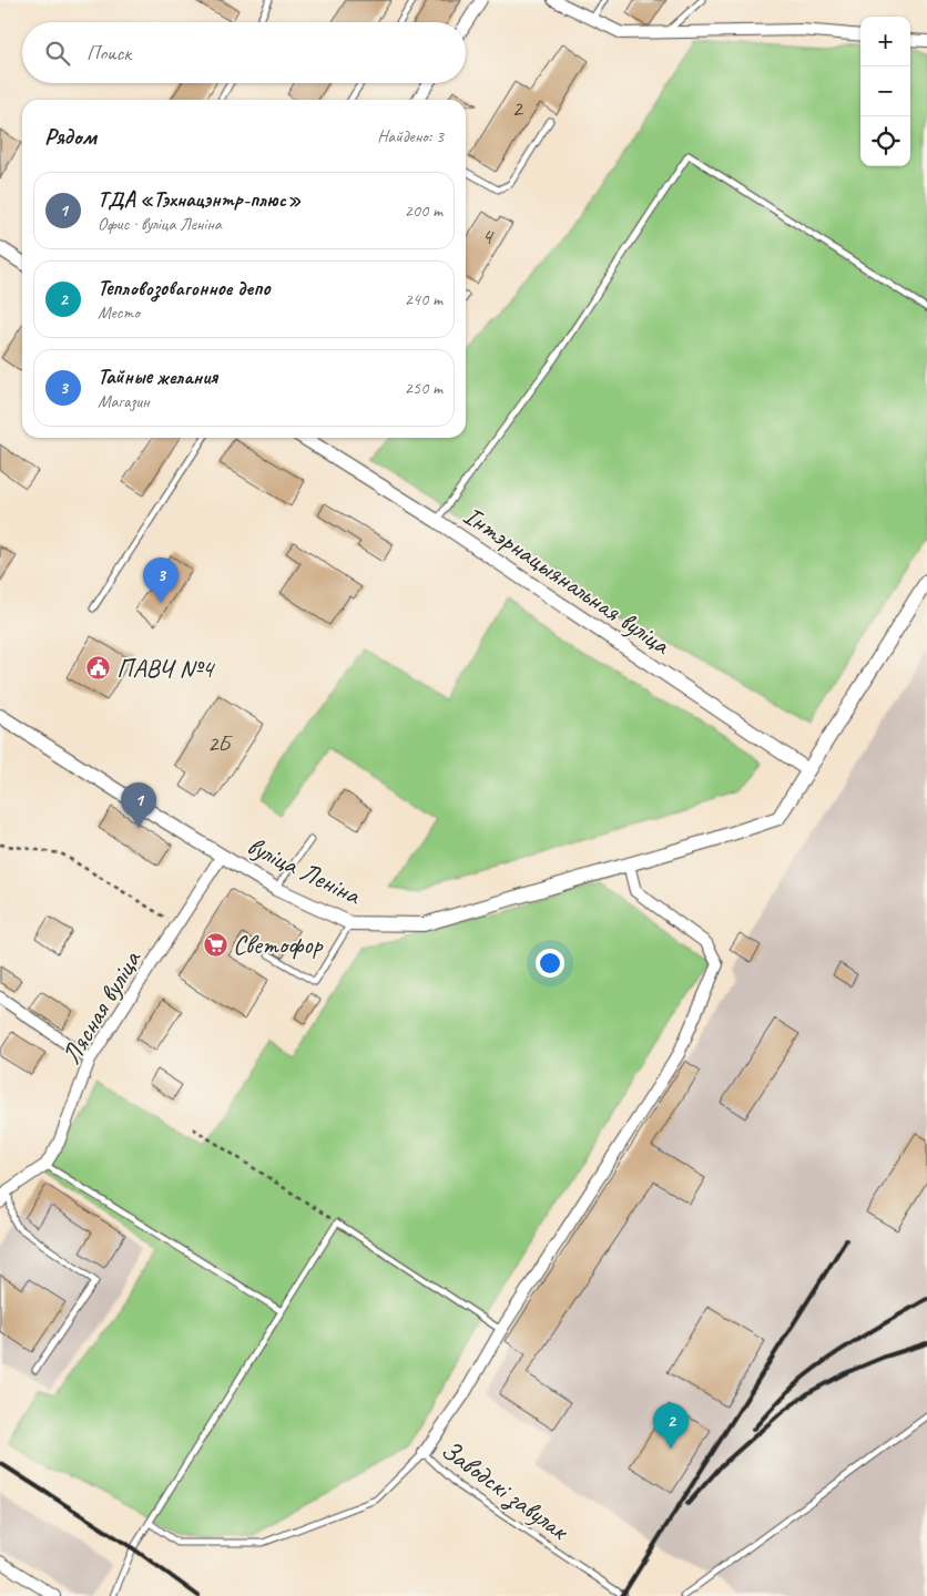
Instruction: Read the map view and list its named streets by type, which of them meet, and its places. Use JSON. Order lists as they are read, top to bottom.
{
  "streets": {
    "street": ["Інтэрнацыянальная вуліца", "вуліца Леніна", "Лясная вуліца"],
    "lane": ["Заводскі завулак"]
  },
  "crossings": [
    ["Інтэрнацыянальная вуліца", "вуліца Леніна"],
    ["вуліца Леніна", "Лясная вуліца"]
  ],
  "places": {
    "public building": ["ПАВЧ №4"],
    "supermarket": ["Светофор"]
  },
  "house_numbers": ["2", "4", "2Б"],
  "page": {
    "map_buttons": ["+", "−"],
    "search": "Поиск",
    "heading": ["Рядом", "Найдено: 3"],
    "list": [
      {
        "mark": "1",
        "name": "ТДА «Тэхнацэнтр-плюс»",
        "note": "Офис · вуліца Леніна",
        "value": "200 m"
      },
      {
        "mark": "2",
        "name": "Тепловозовагонное депо",
        "note": "Место",
        "value": "240 m"
      },
      {
        "mark": "3",
        "name": "Тайные желания",
        "note": "Магазин",
        "value": "250 m"
      }
    ],
    "pins": ["3", "1", "2"]
  }
}
